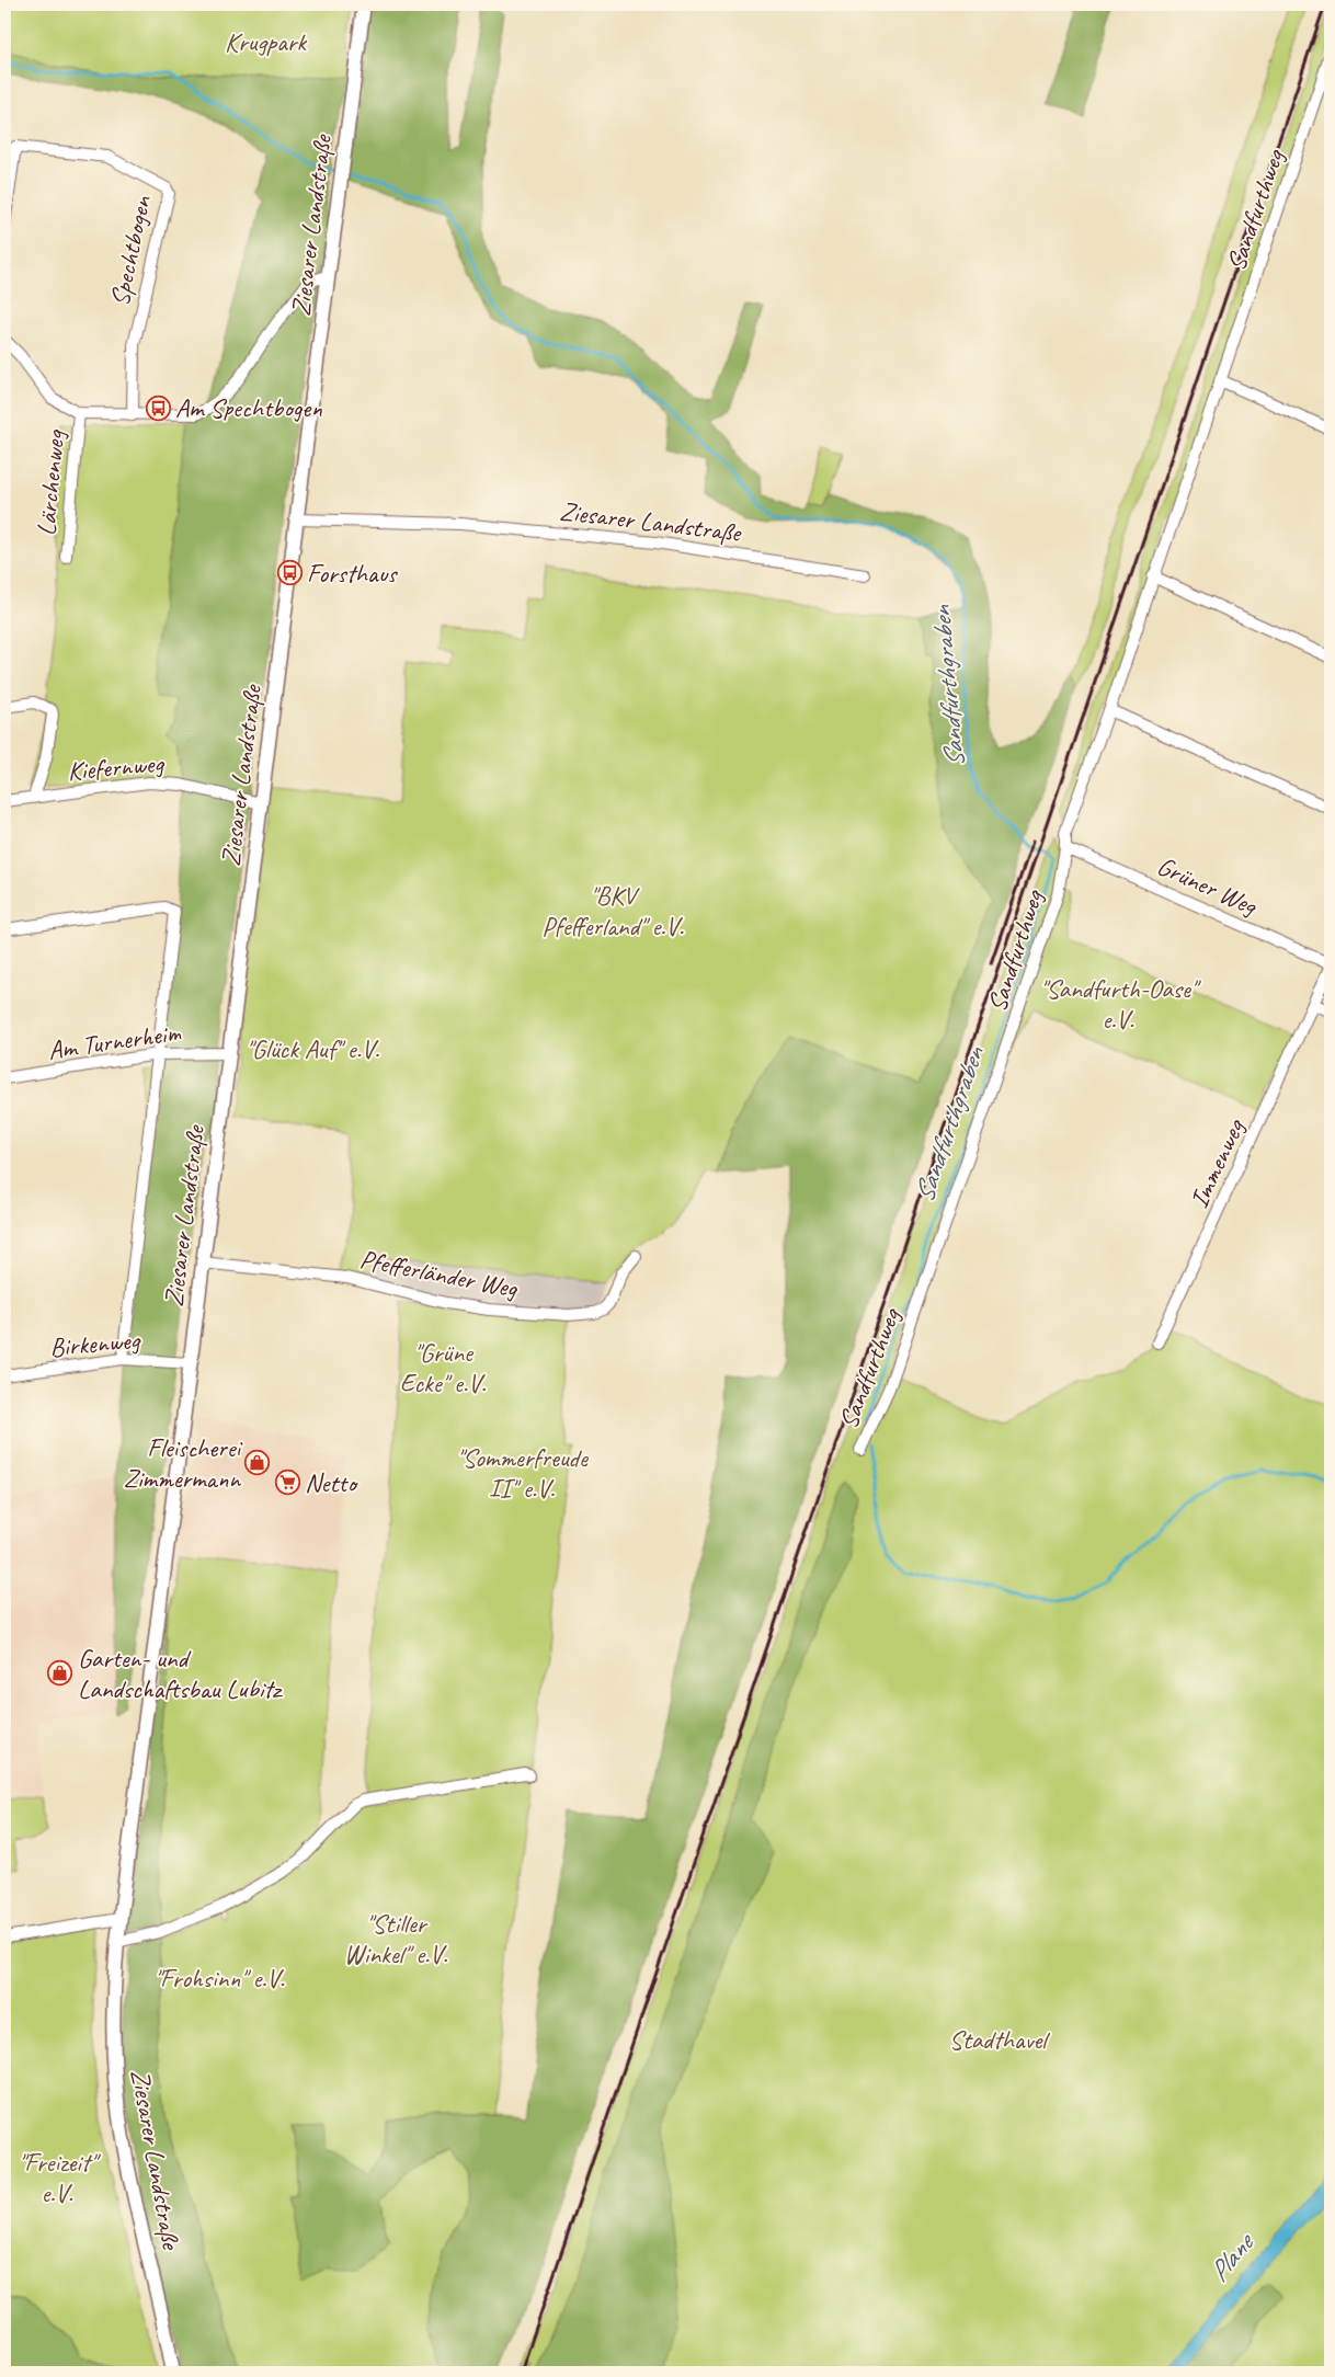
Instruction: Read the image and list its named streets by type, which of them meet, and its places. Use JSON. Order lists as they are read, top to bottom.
{
  "streets": {
    "main road": ["Ziesarer Landstraße"],
    "street": [
      "Sandfurthweg",
      "Spechtbogen",
      "Lärchenweg",
      "Kiefernweg",
      "Grüner Weg",
      "Am Turnerheim",
      "Immenweg",
      "Pfefferländer Weg",
      "Birkenweg"
    ]
  },
  "crossings": [
    ["Sandfurthweg", "Grüner Weg"],
    ["Ziesarer Landstraße", "Kiefernweg"],
    ["Ziesarer Landstraße", "Am Turnerheim"],
    ["Ziesarer Landstraße", "Pfefferländer Weg"],
    ["Ziesarer Landstraße", "Birkenweg"],
    ["Grüner Weg", "Immenweg"]
  ],
  "water": ["Sandfurthgraben", "Plane"],
  "parks": [
    "Krugpark",
    "\"BKV Pfefferland\" e.V.",
    "\"Sandfurth-Oase\" e.V.",
    "\"Glück Auf\" e.V.",
    "\"Grüne Ecke\" e.V.",
    "\"Sommerfreude II\" e.V.",
    "\"Stiller Winkel\" e.V.",
    "\"Frohsinn\" e.V.",
    "Stadthavel",
    "\"Freizeit\" e.V."
  ],
  "places": {
    "bus stop": ["Am Spechtbogen", "Forsthaus"],
    "shop": ["Fleischerei Zimmermann", "Garten- und Landschaftsbau Lubitz"],
    "supermarket": ["Netto"]
  }
}
